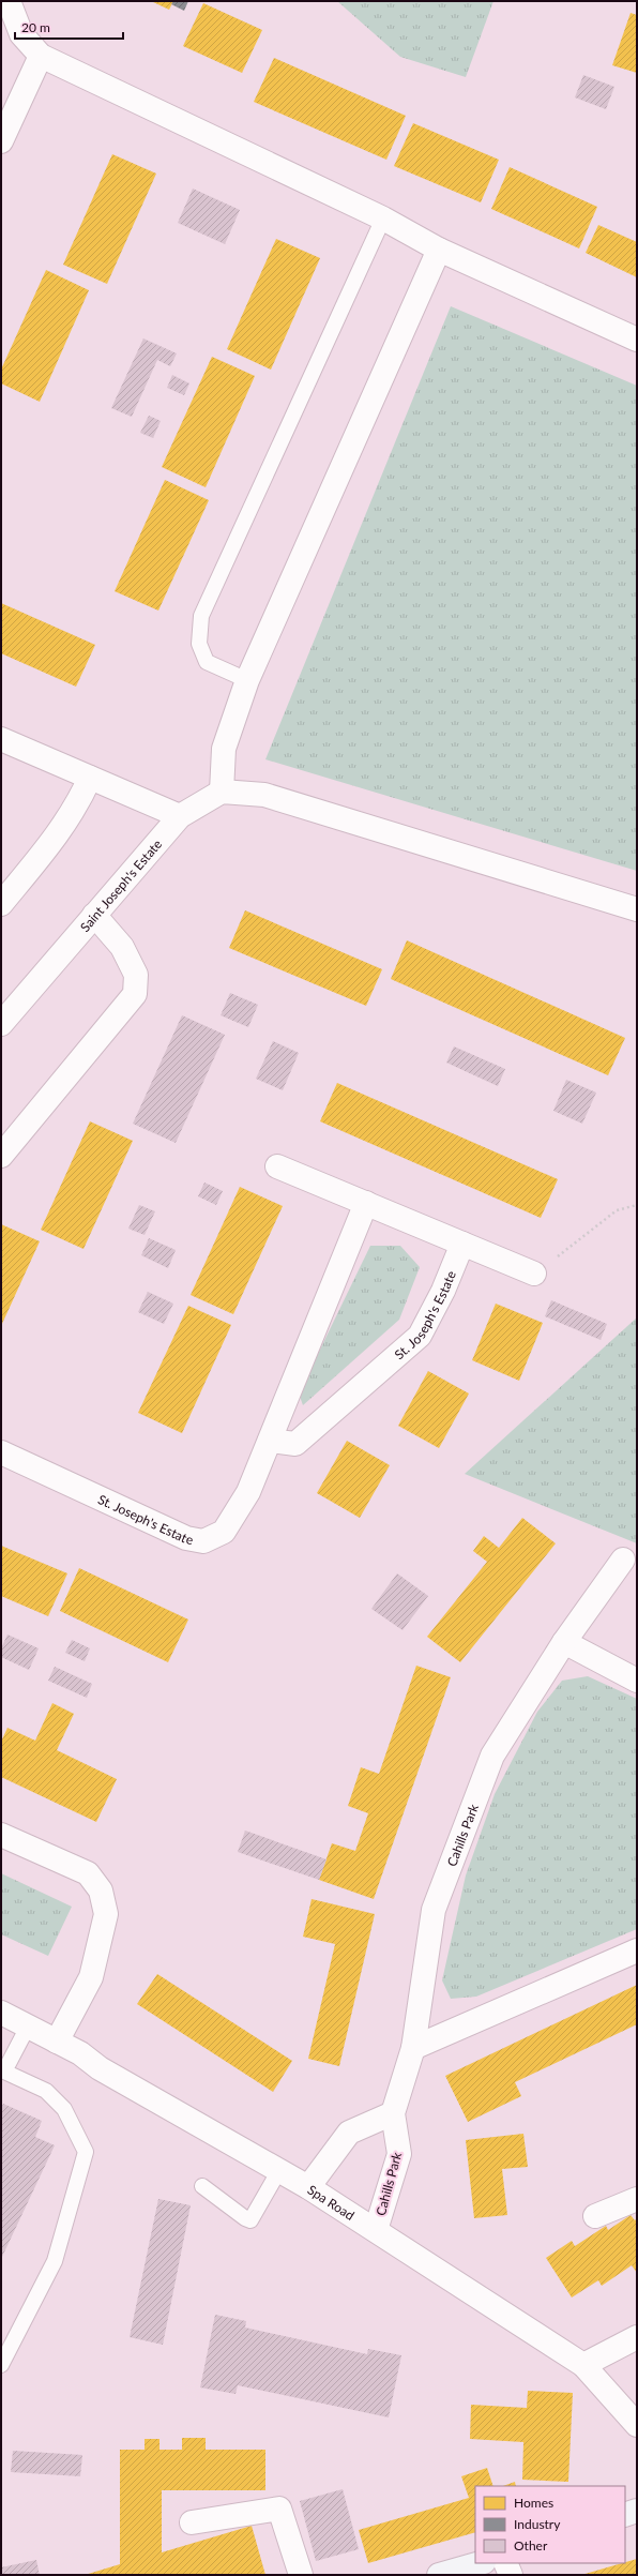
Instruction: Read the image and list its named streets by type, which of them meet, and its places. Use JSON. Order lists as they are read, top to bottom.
{
  "streets": {
    "street": [
      "Saint Joseph's Estate",
      "St. Joseph's Estate",
      "Cahills Park",
      "Spa Road"
    ]
  },
  "crossings": [
    ["Cahills Park", "Spa Road"]
  ],
  "legend": ["Homes", "Industry", "Other"],
  "scale_bar": "20 m"
}
